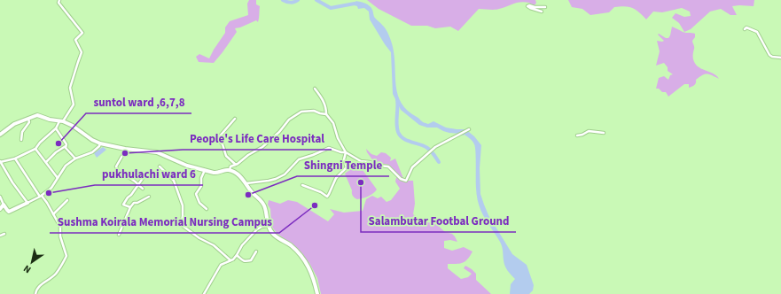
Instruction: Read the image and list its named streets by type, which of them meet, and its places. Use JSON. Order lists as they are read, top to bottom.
{
  "places": [
    "suntol ward ,6,7,8",
    "People's Life Care Hospital",
    "Salambutar Footbal Ground",
    "pukhulachi ward 6",
    "Shingni Temple",
    "Sushma Koirala Memorial Nursing Campus"
  ],
  "north": "bottom left"
}
